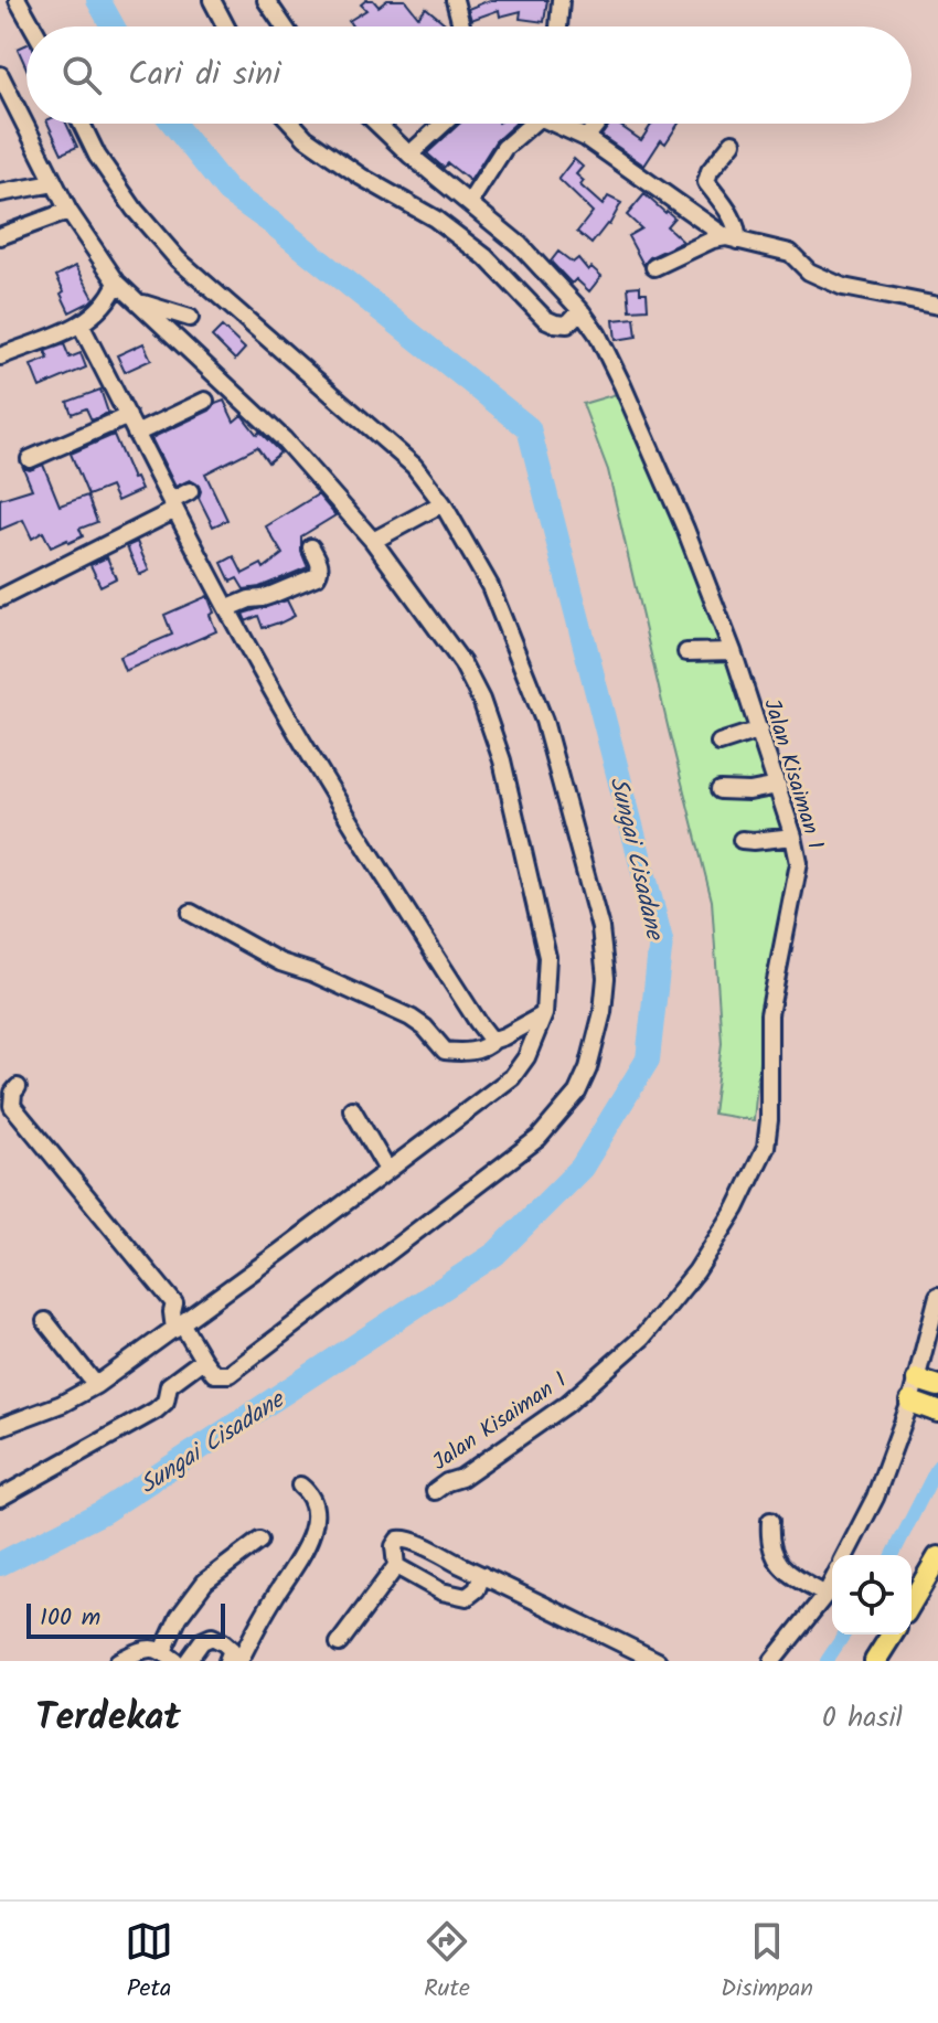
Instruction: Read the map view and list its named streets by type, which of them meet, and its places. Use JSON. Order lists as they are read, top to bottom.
{
  "streets": {
    "street": ["Jalan Kisaiman 1"]
  },
  "water": ["Sungai Cisadane"],
  "scale_bar": "100 m",
  "page": {
    "search": "Cari di sini",
    "scale": "100 m",
    "heading": ["Terdekat", "0 hasil"],
    "nav": ["Peta", "Rute", "Disimpan"]
  }
}
